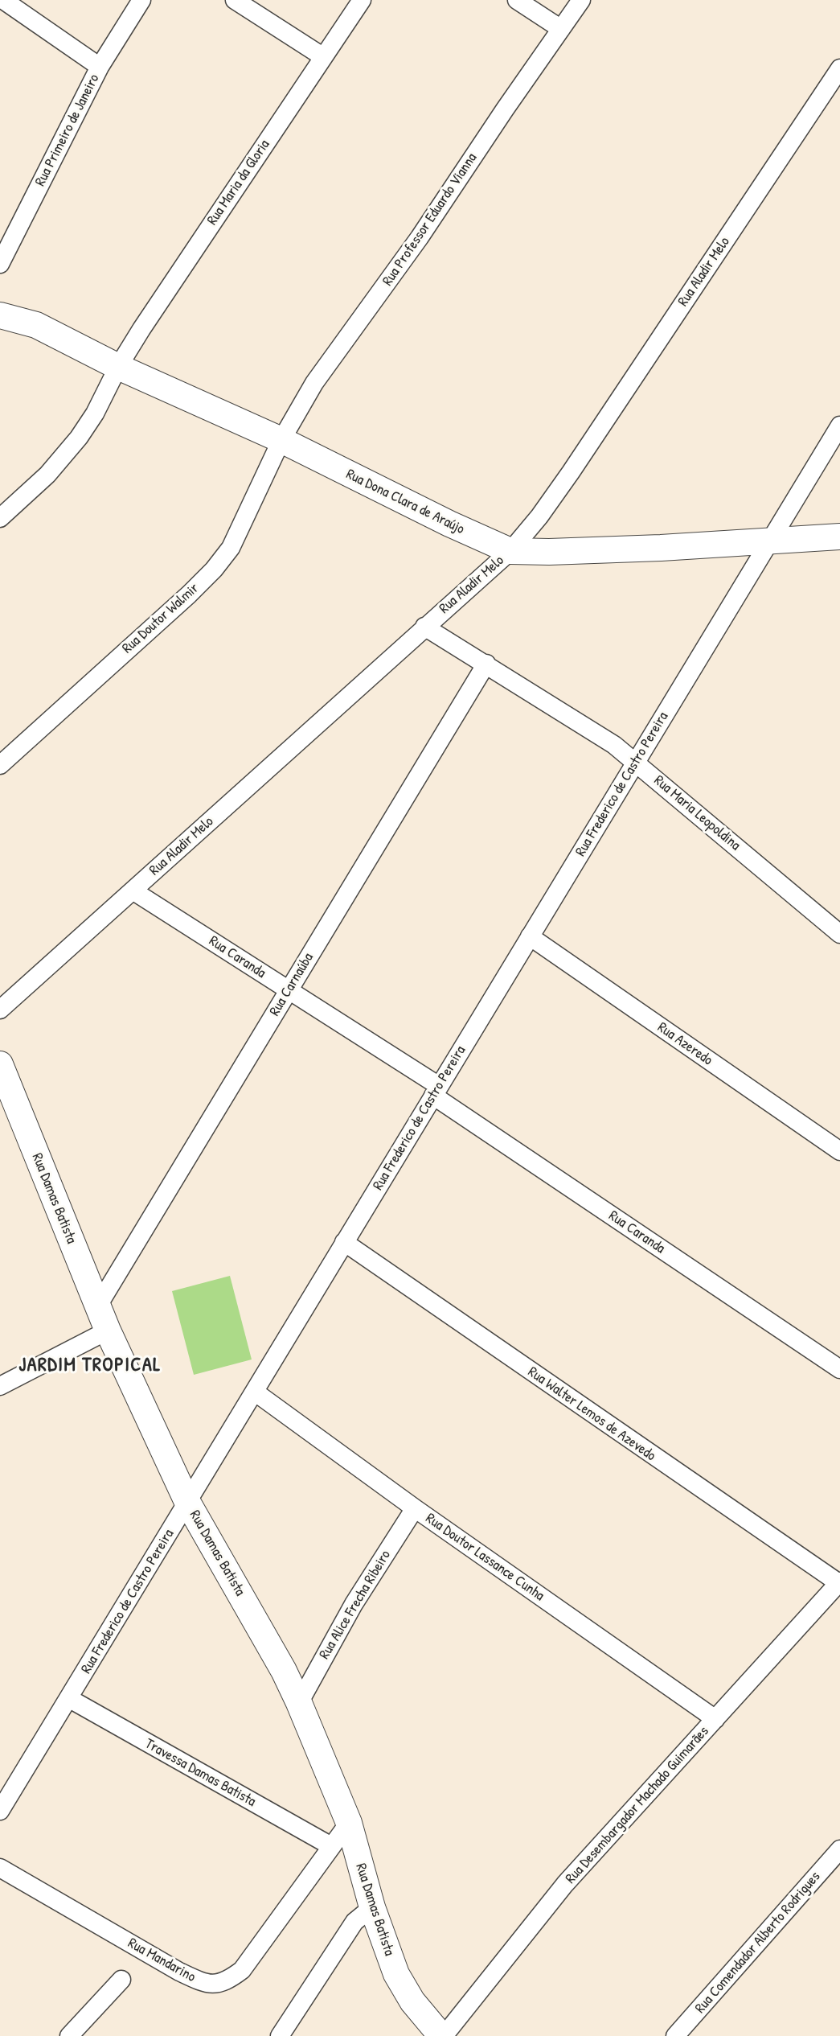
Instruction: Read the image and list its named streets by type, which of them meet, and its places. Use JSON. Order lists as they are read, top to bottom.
{
  "streets": {
    "street": [
      "Rua Primeiro de Janeiro",
      "Rua Maria da Gloria",
      "Rua Professor Eduardo Vianna",
      "Rua Aladir Melo",
      "Rua Dona Clara de Araújo",
      "Rua Doutor Walmir",
      "Rua Frederico de Castro Pereira",
      "Rua Maria Leopoldina",
      "Rua Caranda",
      "Rua Carnaúba",
      "Rua Azeredo",
      "Rua Damas Batista",
      "Rua Walter Lemos de Azevedo",
      "Rua Doutor Lassance Cunha",
      "Rua Alice Frecha Ribeiro",
      "Travessa Damas Batista",
      "Rua Desembargador Machado Guimarães",
      "Rua Comendador Alberto Rodrigues",
      "Rua Mandarino"
    ]
  },
  "crossings": [
    ["Rua Maria da Gloria", "Rua Dona Clara de Araújo"],
    ["Rua Professor Eduardo Vianna", "Rua Dona Clara de Araújo"],
    ["Rua Professor Eduardo Vianna", "Rua Doutor Walmir"],
    ["Rua Aladir Melo", "Rua Dona Clara de Araújo"],
    ["Rua Aladir Melo", "Rua Maria Leopoldina"],
    ["Rua Aladir Melo", "Rua Caranda"],
    ["Rua Dona Clara de Araújo", "Rua Doutor Walmir"],
    ["Rua Dona Clara de Araújo", "Rua Frederico de Castro Pereira"],
    ["Rua Frederico de Castro Pereira", "Rua Maria Leopoldina"],
    ["Rua Frederico de Castro Pereira", "Rua Caranda"],
    ["Rua Frederico de Castro Pereira", "Rua Azeredo"],
    ["Rua Frederico de Castro Pereira", "Rua Damas Batista"],
    ["Rua Frederico de Castro Pereira", "Rua Walter Lemos de Azevedo"],
    ["Rua Frederico de Castro Pereira", "Rua Doutor Lassance Cunha"],
    ["Rua Frederico de Castro Pereira", "Travessa Damas Batista"],
    ["Rua Maria Leopoldina", "Rua Carnaúba"],
    ["Rua Caranda", "Rua Carnaúba"],
    ["Rua Carnaúba", "Rua Damas Batista"],
    ["Rua Damas Batista", "Rua Alice Frecha Ribeiro"],
    ["Rua Damas Batista", "Rua Desembargador Machado Guimarães"],
    ["Rua Damas Batista", "Rua Mandarino"],
    ["Rua Walter Lemos de Azevedo", "Rua Desembargador Machado Guimarães"],
    ["Rua Doutor Lassance Cunha", "Rua Alice Frecha Ribeiro"],
    ["Rua Doutor Lassance Cunha", "Rua Desembargador Machado Guimarães"],
    ["Travessa Damas Batista", "Rua Mandarino"]
  ],
  "districts": ["JARDIM TROPICAL"]
}
